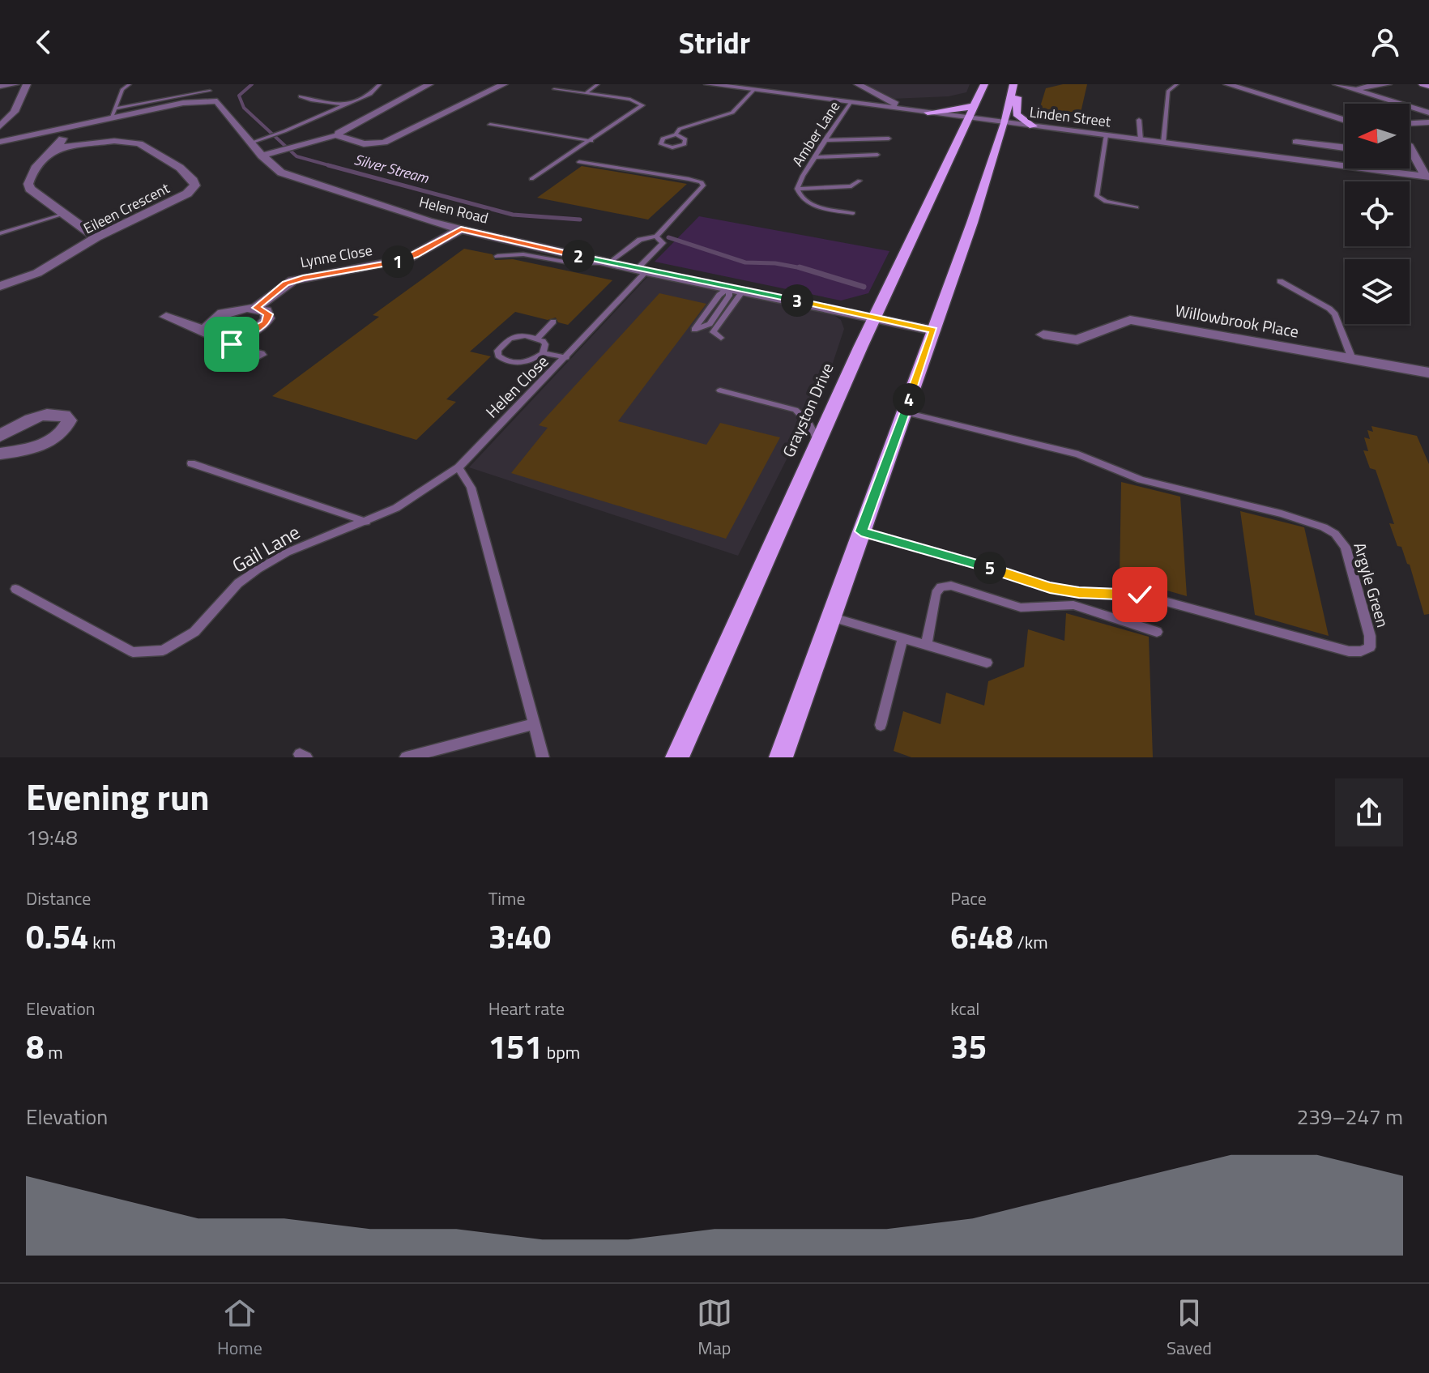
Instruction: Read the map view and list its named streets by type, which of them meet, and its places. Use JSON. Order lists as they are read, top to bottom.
{
  "streets": {
    "main road": ["Grayston Drive"],
    "street": [
      "Linden Street",
      "Eileen Crescent",
      "Helen Road",
      "Lynne Close",
      "Willowbrook Place"
    ],
    "lane": [
      "Amber Lane",
      "Helen Close",
      "Gail Lane",
      "Argyle Green"
    ]
  },
  "crossings": [
    ["Linden Street", "Amber Lane"],
    ["Linden Street", "Grayston Drive"],
    ["Helen Road", "Lynne Close"],
    ["Helen Road", "Helen Close"],
    ["Helen Road", "Grayston Drive"],
    ["Helen Close", "Gail Lane"]
  ],
  "water": ["Silver Stream"],
  "north": "left",
  "page": {
    "header": "Stridr",
    "pins": [
      "2",
      "1",
      "3",
      "4",
      "5"
    ],
    "heading": ["Evening run", "19:48"],
    "stats": [
      ["Distance", "0.54 km"],
      ["Time", "3:40"],
      ["Pace", "6:48 /km"],
      ["Elevation", "8 m"],
      ["Heart rate", "151 bpm"],
      ["kcal", "35"]
    ],
    "chart": ["Elevation", "239–247 m"],
    "tabs": ["Home", "Map", "Saved"]
  }
}
